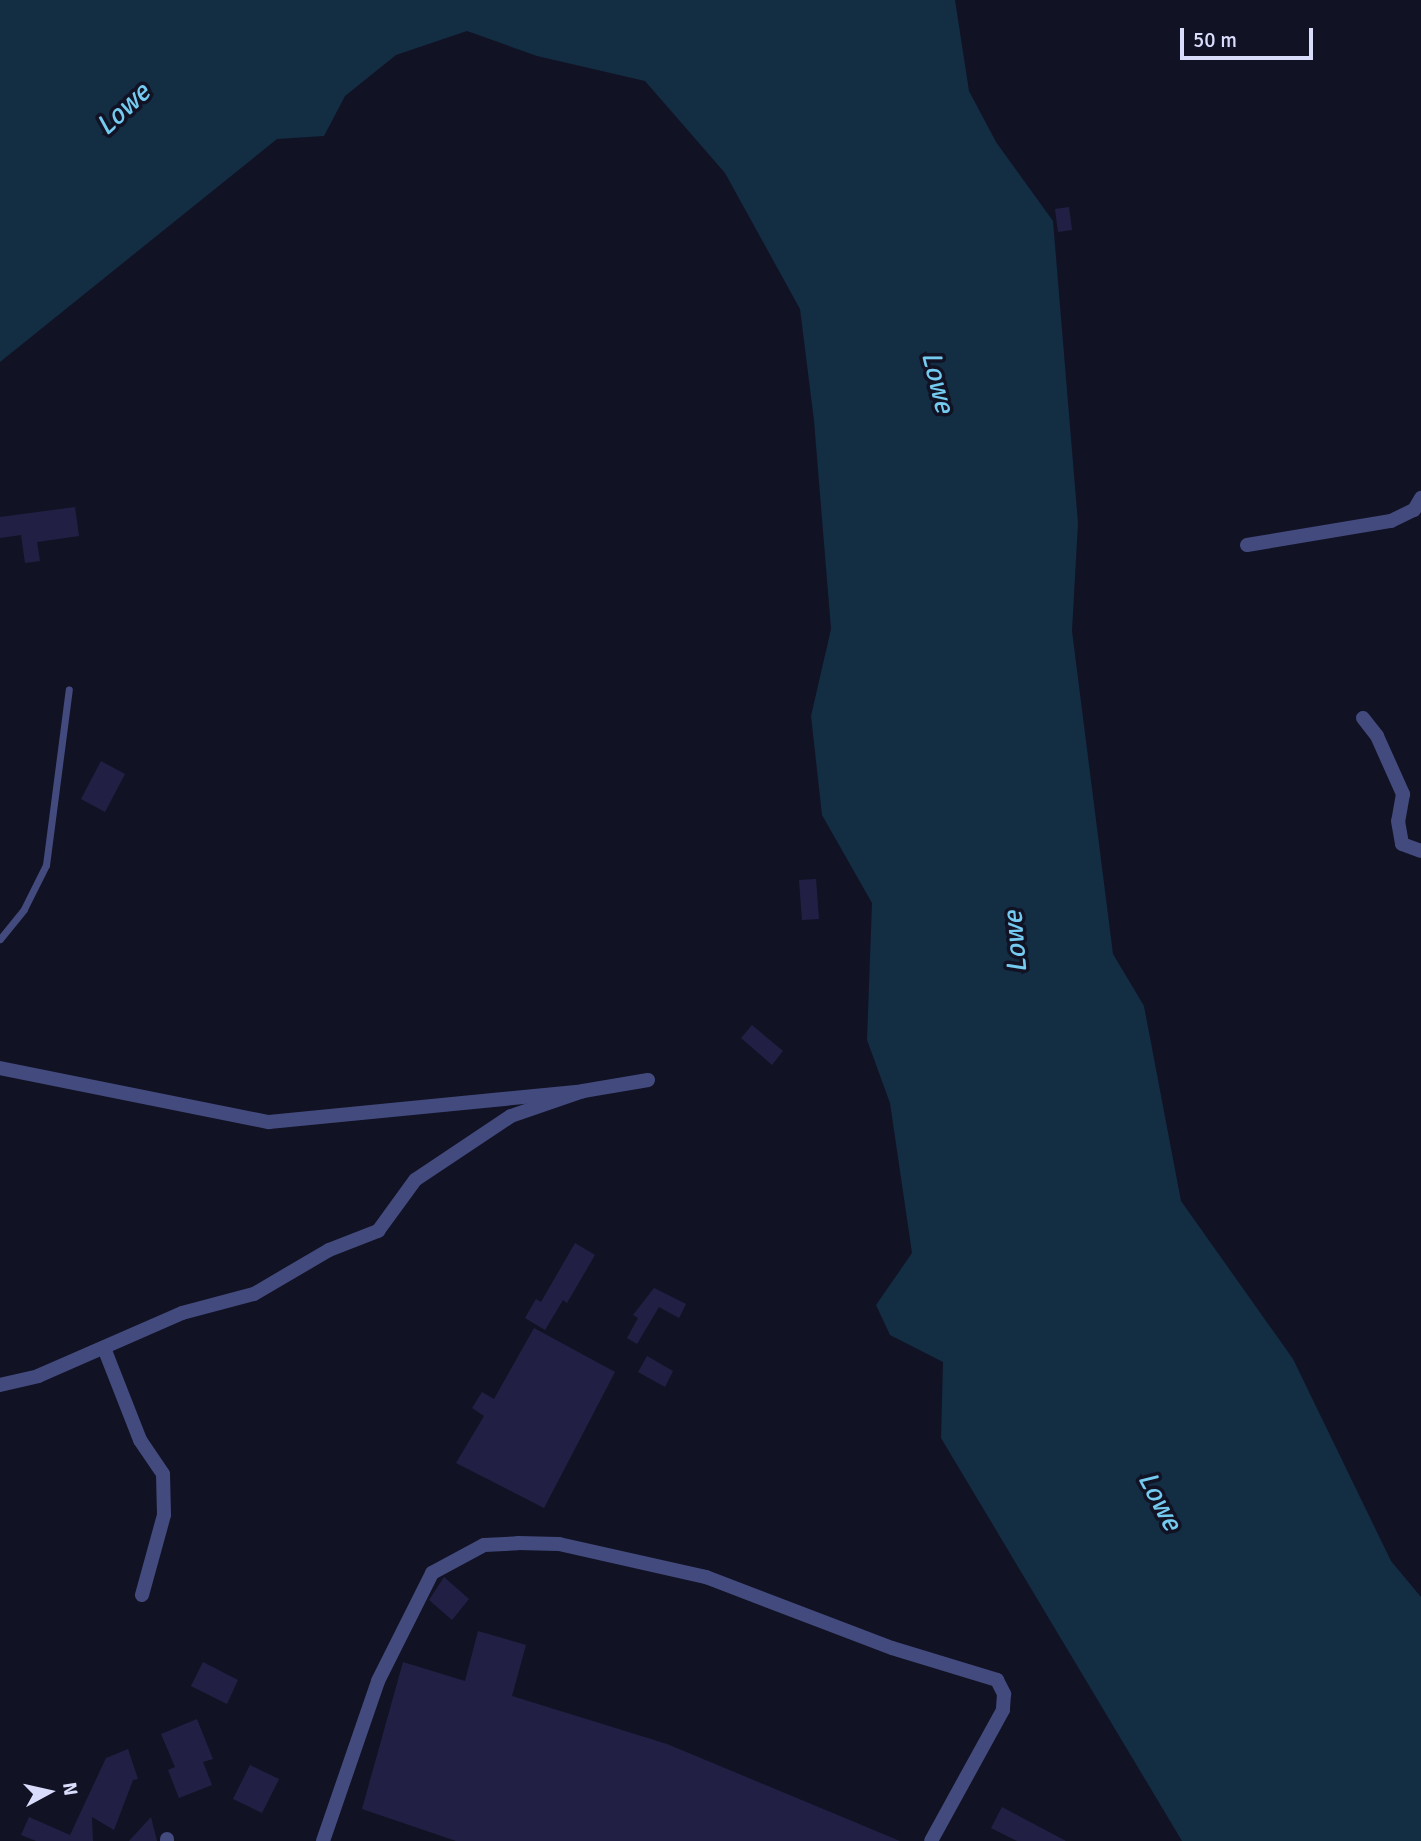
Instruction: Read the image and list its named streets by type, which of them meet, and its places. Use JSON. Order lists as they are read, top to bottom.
{
  "water": ["Lowe"],
  "scale_bar": "50 m",
  "north": "right"
}
